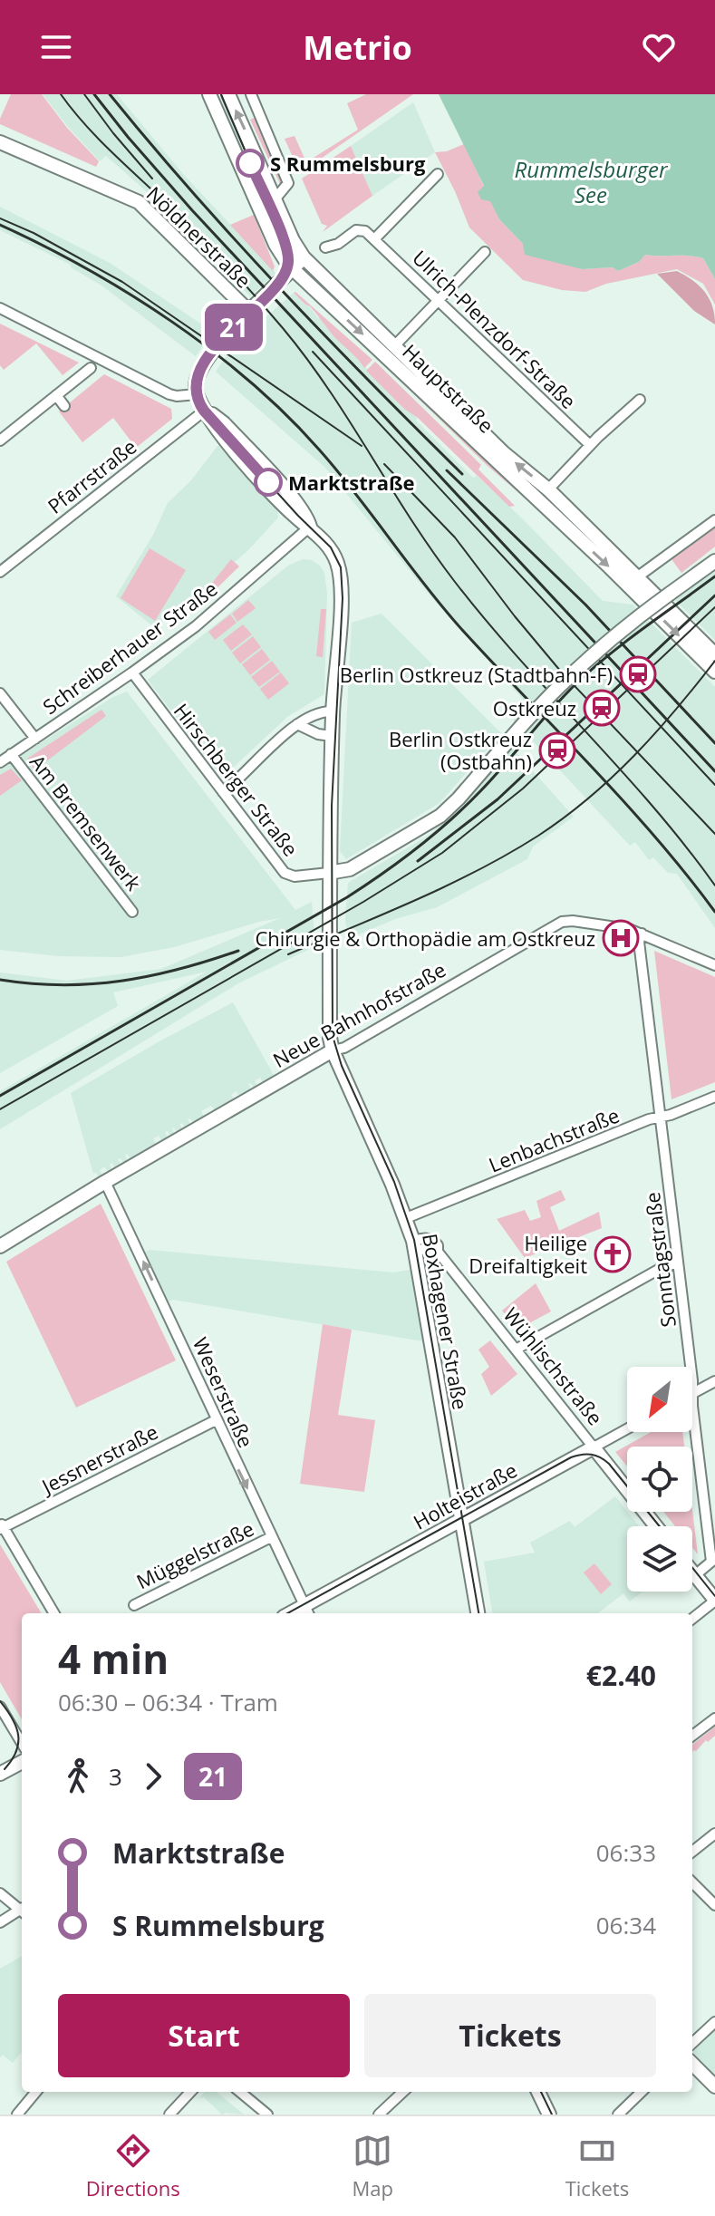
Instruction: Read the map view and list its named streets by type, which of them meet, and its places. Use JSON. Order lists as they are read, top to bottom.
{
  "streets": {
    "main road": [
      "Nöldnerstraße",
      "Hauptstraße",
      "Neue Bahnhofstraße",
      "Boxhagener Straße",
      "Wühlischstraße",
      "Holteistraße"
    ],
    "street": [
      "Ulrich-Plenzdorf-Straße",
      "Pfarrstraße",
      "Schreiberhauer Straße",
      "Hirschberger Straße",
      "Am Bremsenwerk",
      "Lenbachstraße",
      "Sonntagstraße",
      "Weserstraße",
      "Jessnerstraße",
      "Müggelstraße"
    ]
  },
  "crossings": [
    ["Schreiberhauer Straße", "Hirschberger Straße"],
    ["Schreiberhauer Straße", "Am Bremsenwerk"],
    ["Hirschberger Straße", "Boxhagener Straße"],
    ["Neue Bahnhofstraße", "Sonntagstraße"],
    ["Neue Bahnhofstraße", "Boxhagener Straße"],
    ["Neue Bahnhofstraße", "Weserstraße"],
    ["Lenbachstraße", "Sonntagstraße"],
    ["Lenbachstraße", "Boxhagener Straße"],
    ["Boxhagener Straße", "Wühlischstraße"],
    ["Boxhagener Straße", "Holteistraße"],
    ["Wühlischstraße", "Holteistraße"],
    ["Weserstraße", "Jessnerstraße"],
    ["Weserstraße", "Holteistraße"],
    ["Weserstraße", "Müggelstraße"]
  ],
  "water": ["Rummelsburger See"],
  "places": {
    "other": ["S Rummelsburg", "Marktstraße"],
    "station": ["Berlin Ostkreuz (Stadtbahn-F)", "Ostkreuz", "Berlin Ostkreuz (Ostbahn)"],
    "hospital": ["Chirurgie & Orthopädie am Ostkreuz"],
    "church": ["Heilige Dreifaltigkeit"]
  },
  "lines": ["tram line 21"],
  "north": "bottom left",
  "page": {
    "header": "Metrio",
    "on_map": "21",
    "heading": ["4 min", "06:30 – 06:34 · Tram", "€2.40"],
    "legs": ["3", "21"],
    "list": [
      {
        "name": "Marktstraße",
        "value": "06:33"
      },
      {
        "name": "S Rummelsburg",
        "value": "06:34"
      }
    ],
    "buttons": ["Start", "Tickets"],
    "tabs": ["Directions", "Map", "Tickets"]
  }
}
